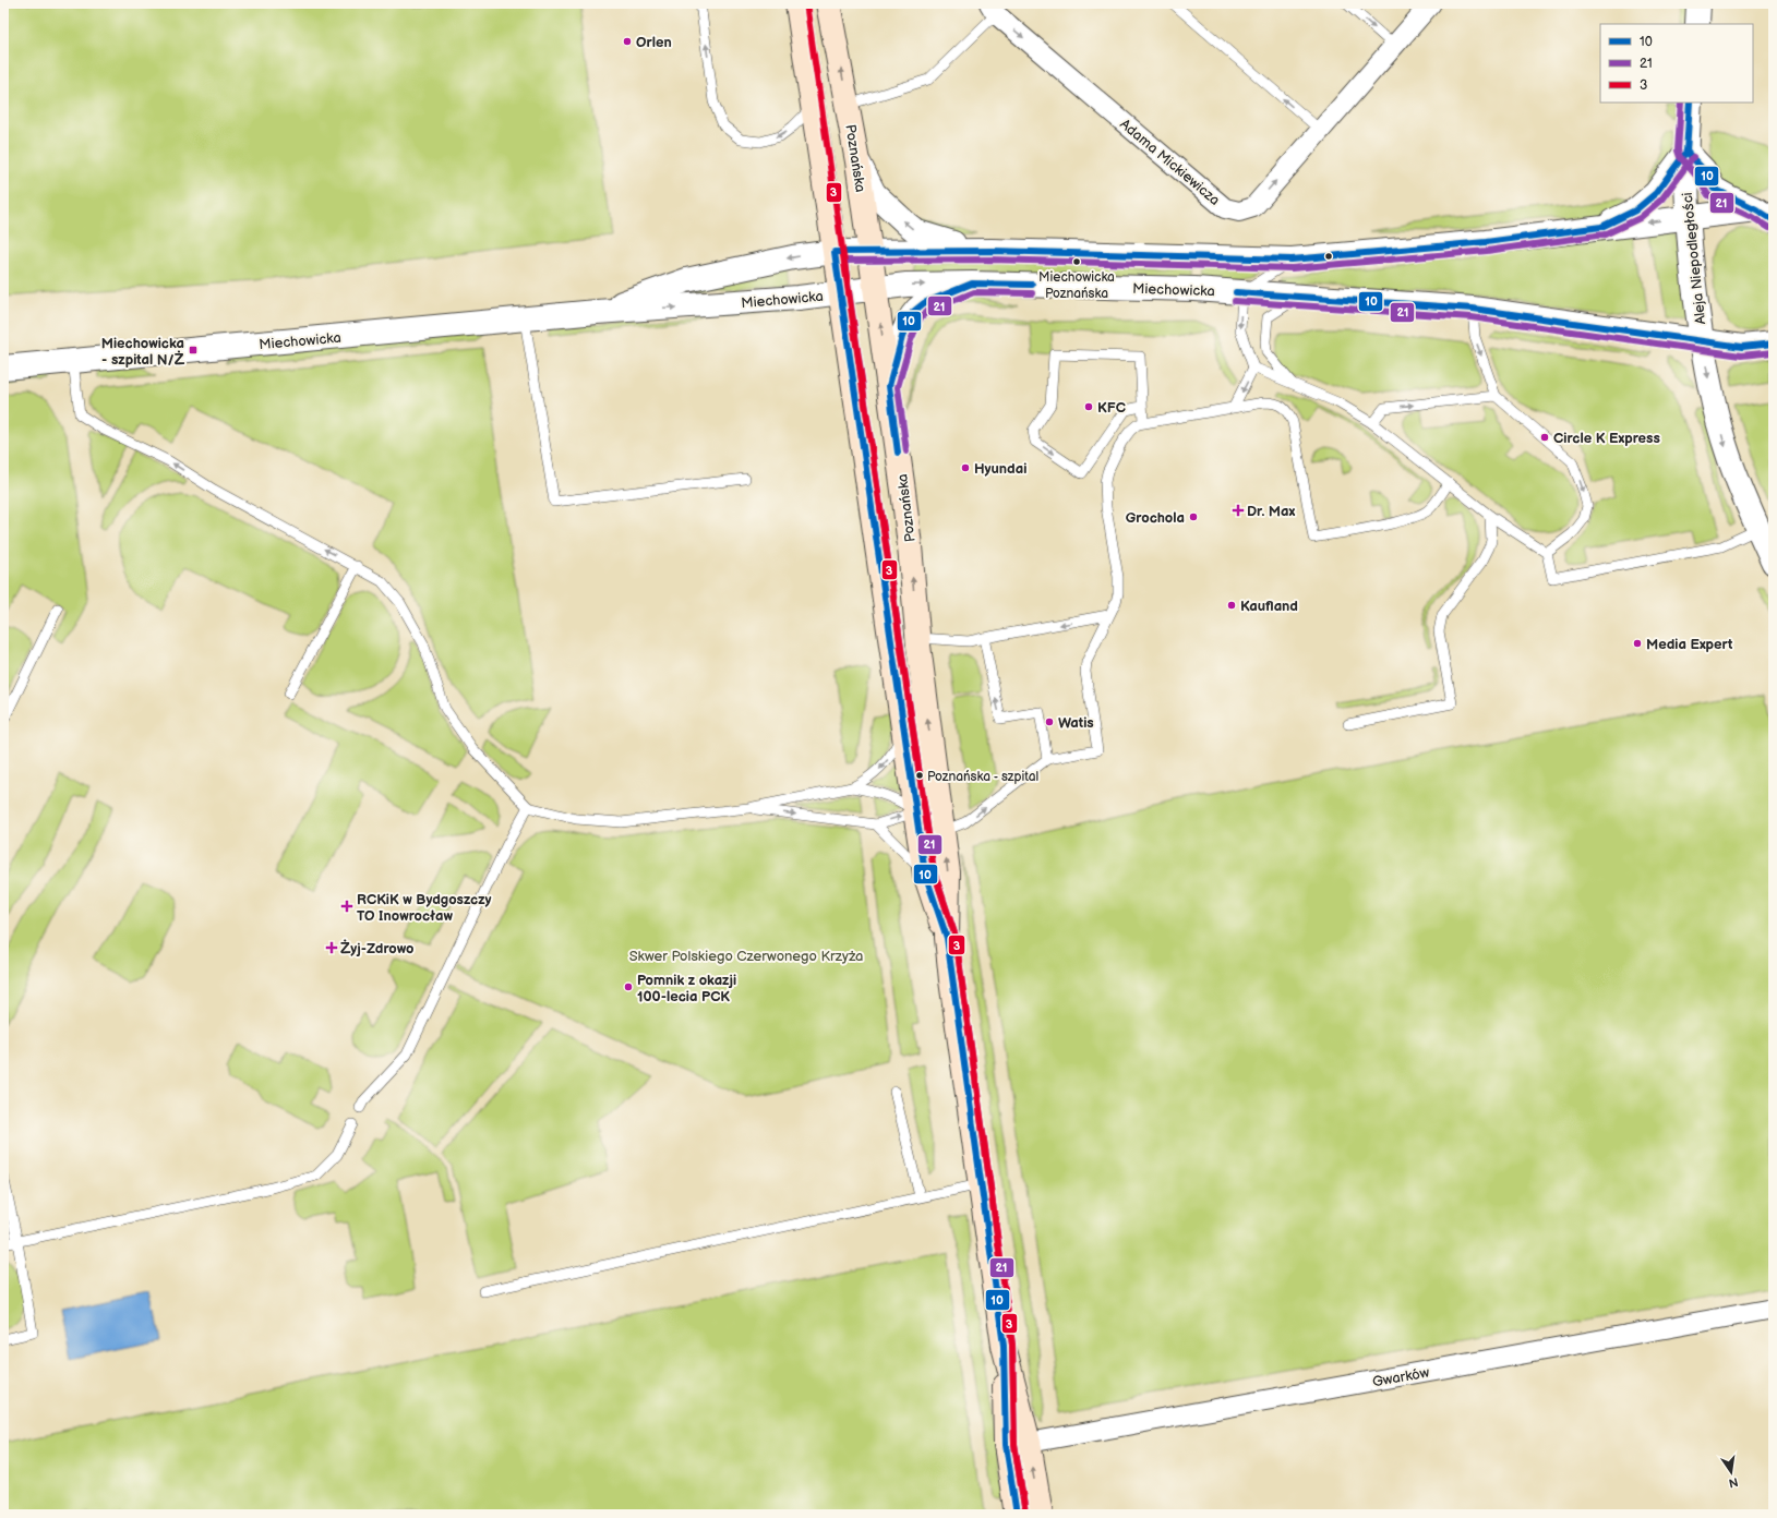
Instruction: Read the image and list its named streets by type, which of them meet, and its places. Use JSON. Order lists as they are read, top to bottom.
{
  "streets": {
    "main road": ["Poznańska"],
    "street": [
      "Adama Mickiewicza",
      "Aleja Niepodległości",
      "Miechowicka",
      "Gwarków"
    ]
  },
  "crossings": [
    ["Poznańska", "Miechowicka"],
    ["Poznańska", "Gwarków"],
    ["Aleja Niepodległości", "Miechowicka"]
  ],
  "parks": ["Skwer Polskiego Czerwonego Krzyża"],
  "places": {
    "other": [
      "Orlen",
      "Miechowicka Poznańska",
      "KFC",
      "Circle K Express",
      "Hyundai",
      "Grochola",
      "Kaufland",
      "Media Expert",
      "Watis",
      "Poznańska - szpital",
      "Pomnik z okazji 100-lecia PCK"
    ],
    "transit": ["Miechowicka - szpital N/Ż"],
    "health": ["Dr. Max", "RCKiK w Bydgoszczy TO Inowrocław", "Żyj-Zdrowo"]
  },
  "lines": ["transit line 3", "transit line 10", "transit line 21"],
  "legend": ["10", "21", "3"],
  "north": "bottom"
}
